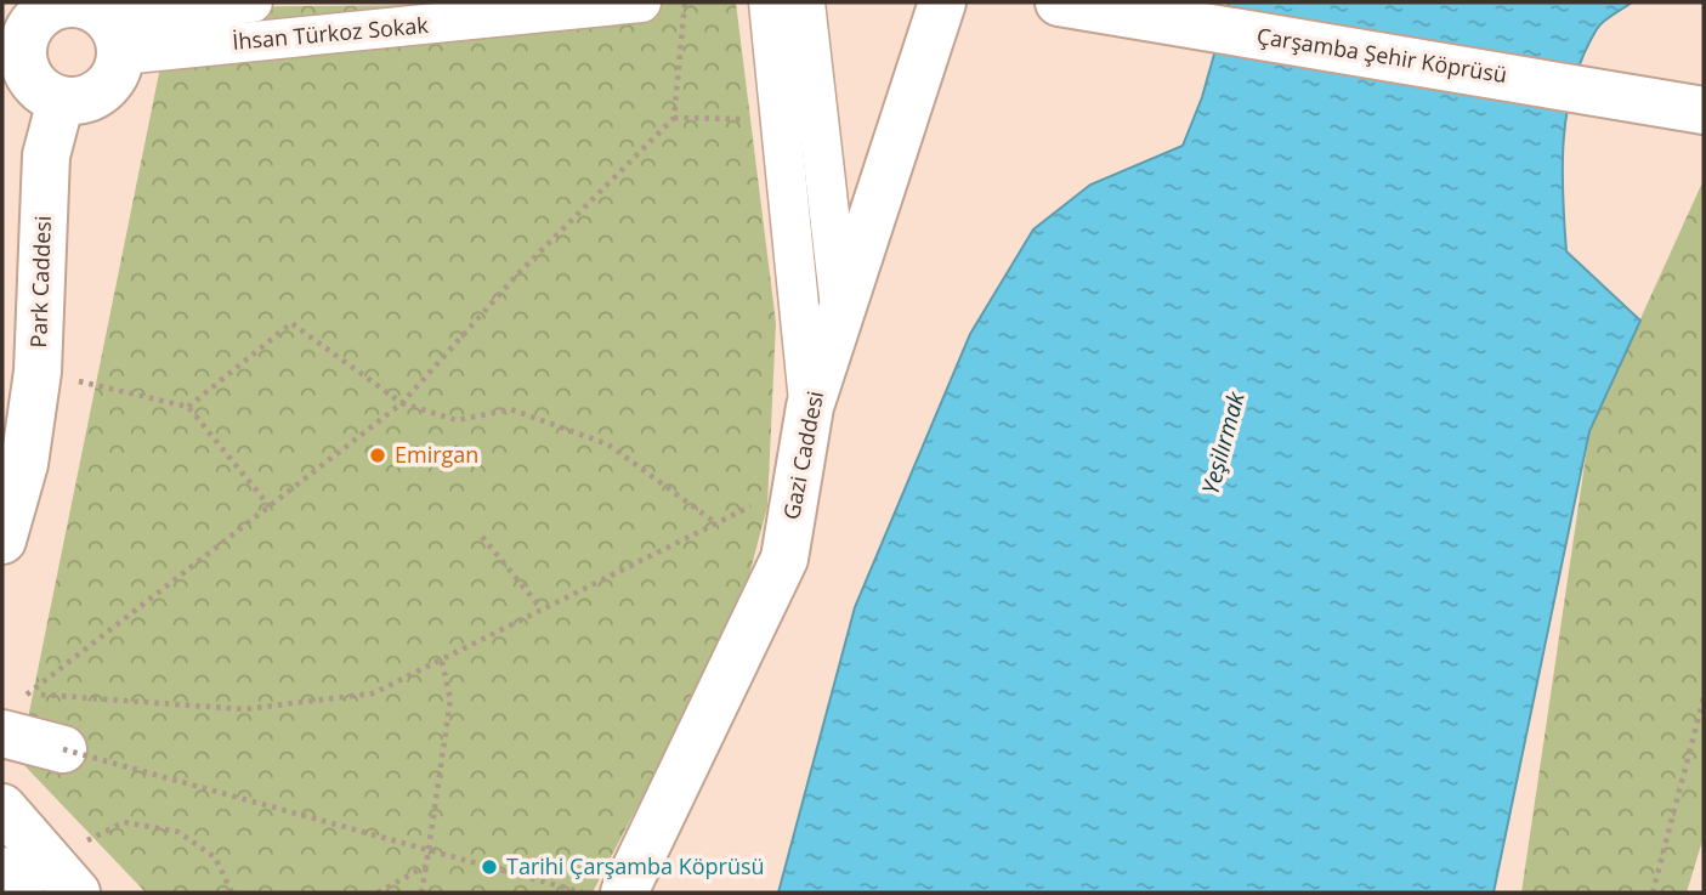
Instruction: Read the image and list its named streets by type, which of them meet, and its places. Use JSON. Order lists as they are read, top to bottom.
{
  "streets": {
    "main road": ["Çarşamba Şehir Köprüsü", "Park Caddesi", "Gazi Caddesi"],
    "street": ["İhsan Türkoz Sokak"]
  },
  "crossings": [
    ["İhsan Türkoz Sokak", "Park Caddesi"]
  ],
  "water": ["Yeşilırmak"],
  "places": ["Emirgan", "Tarihi Çarşamba Köprüsü"]
}
